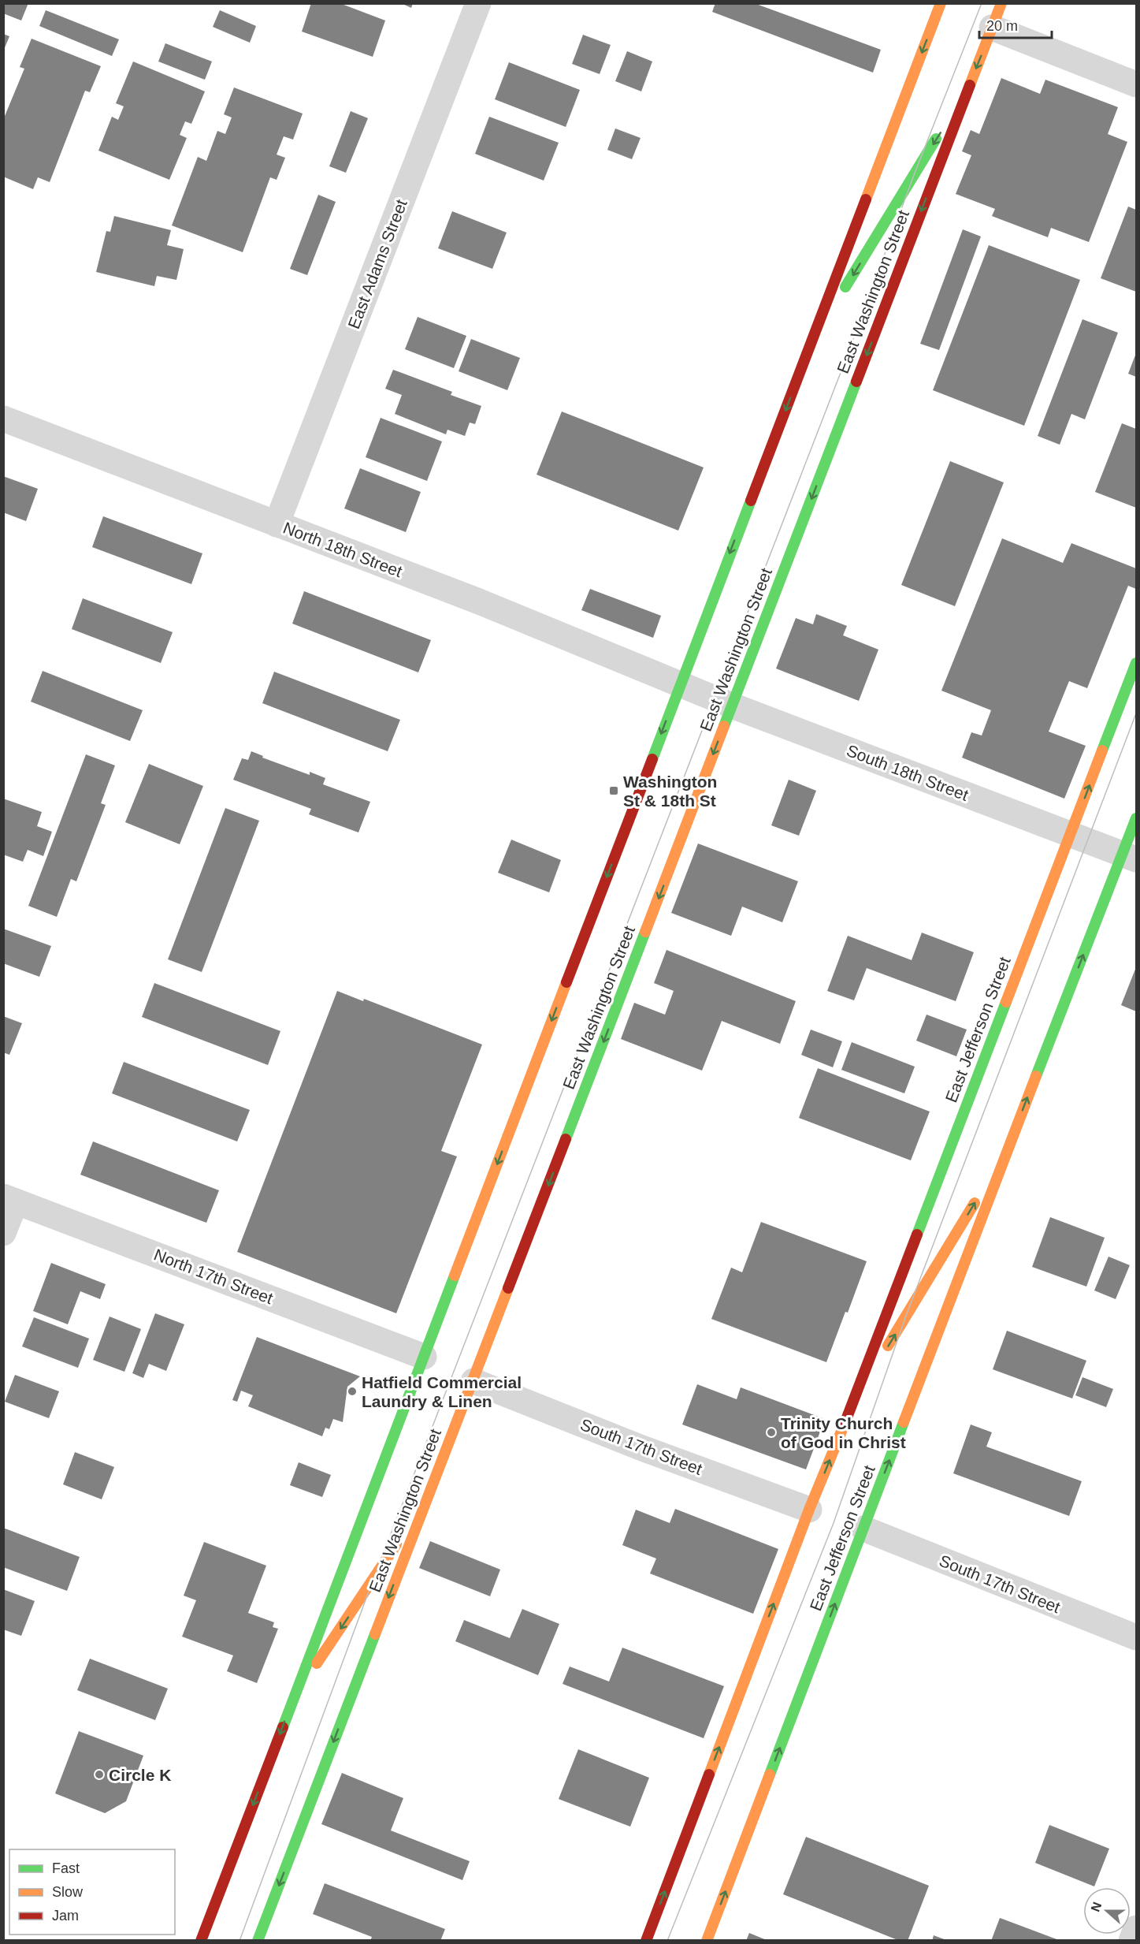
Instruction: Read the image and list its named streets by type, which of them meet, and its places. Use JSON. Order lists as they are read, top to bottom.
{
  "streets": {
    "main road": ["East Washington Street", "East Jefferson Street"],
    "street": [
      "East Adams Street",
      "North 18th Street",
      "South 18th Street",
      "North 17th Street",
      "South 17th Street"
    ]
  },
  "crossings": [
    ["East Adams Street", "North 18th Street"],
    ["East Washington Street", "North 18th Street"],
    ["East Washington Street", "South 18th Street"],
    ["East Washington Street", "North 17th Street"],
    ["East Washington Street", "South 17th Street"],
    ["North 18th Street", "South 18th Street"],
    ["South 18th Street", "East Jefferson Street"],
    ["East Jefferson Street", "South 17th Street"]
  ],
  "one_way": ["East Washington Street", "East Jefferson Street"],
  "places": {
    "transit": ["Washington St & 18th St"],
    "other": ["Hatfield Commercial Laundry & Linen", "Trinity Church of God in Christ", "Circle K"]
  },
  "legend": ["Fast", "Slow", "Jam"],
  "scale_bar": "20 m",
  "north": "left"
}
